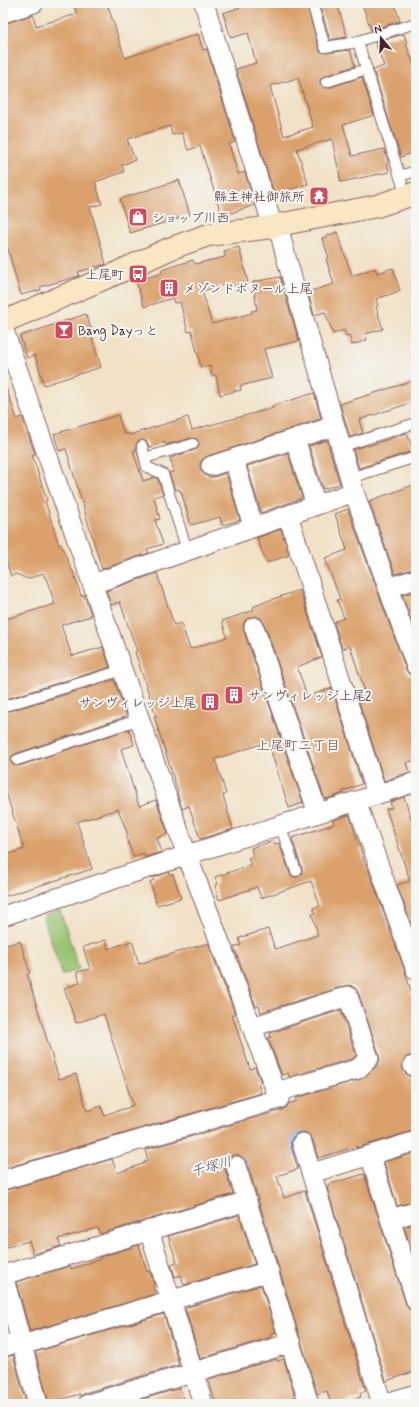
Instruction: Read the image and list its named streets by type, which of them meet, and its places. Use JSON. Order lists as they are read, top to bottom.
{
  "districts": ["上尾町二丁目"],
  "water": ["千塚川"],
  "places": {
    "temple": ["縣主神社御旅所"],
    "shop": ["ショップ川西"],
    "bus stop": ["上尾町"],
    "building": ["メゾンドボヌール上尾", "サンヴィレッジ上尾2", "サンヴィレッジ上尾"],
    "bar": ["Bang Dayっと"]
  },
  "north": "top"
}
